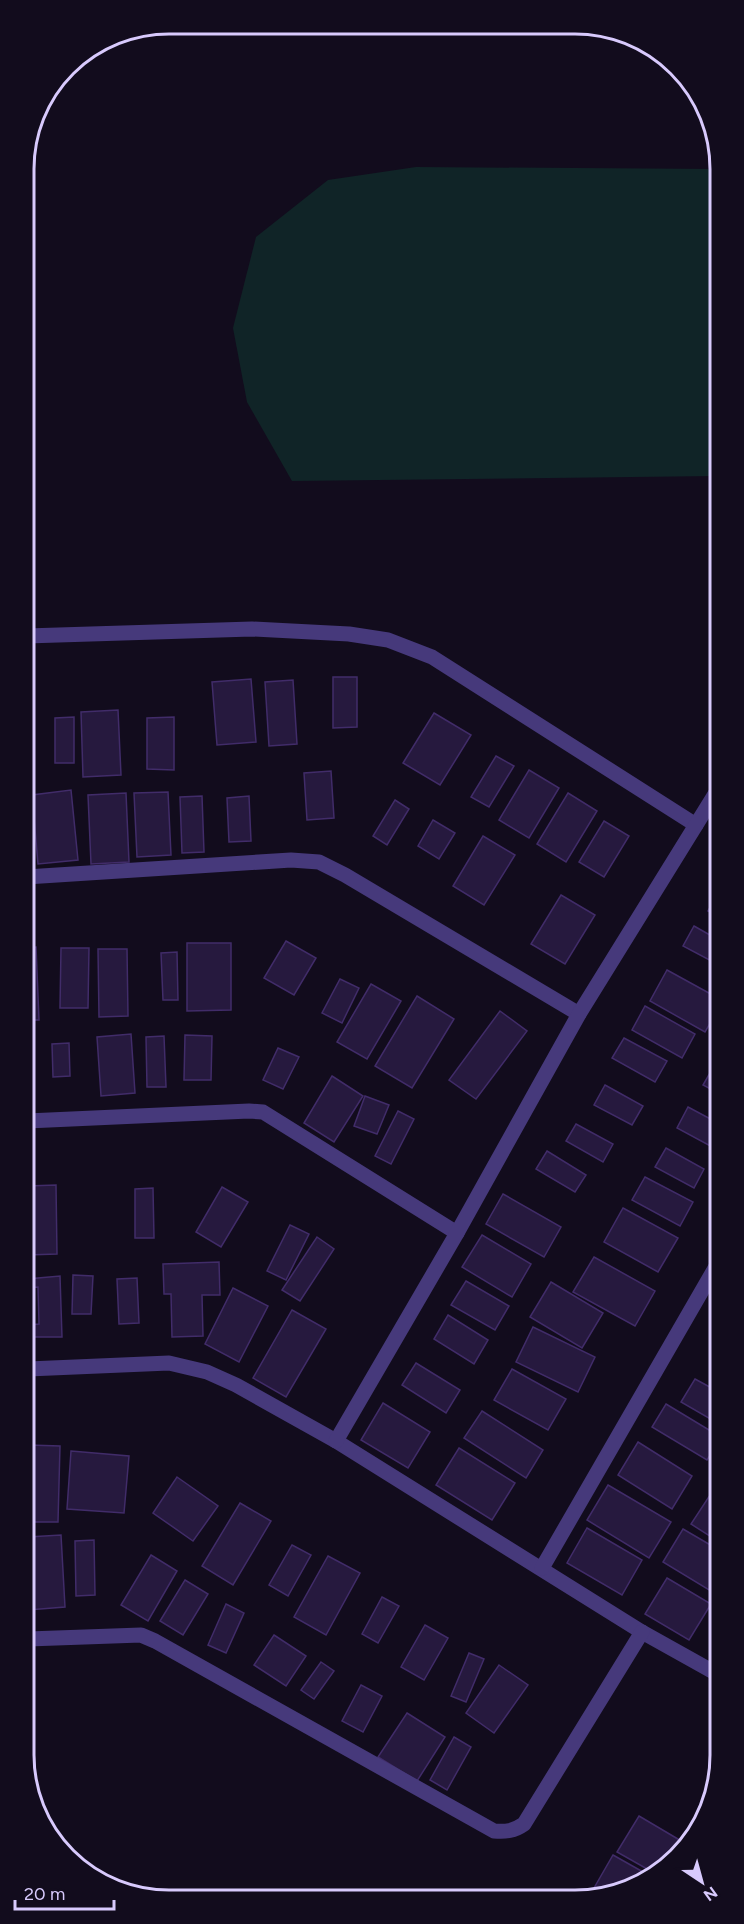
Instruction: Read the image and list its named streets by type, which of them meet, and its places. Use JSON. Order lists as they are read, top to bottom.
{
  "scale_bar": "20 m",
  "north": "bottom right"
}
